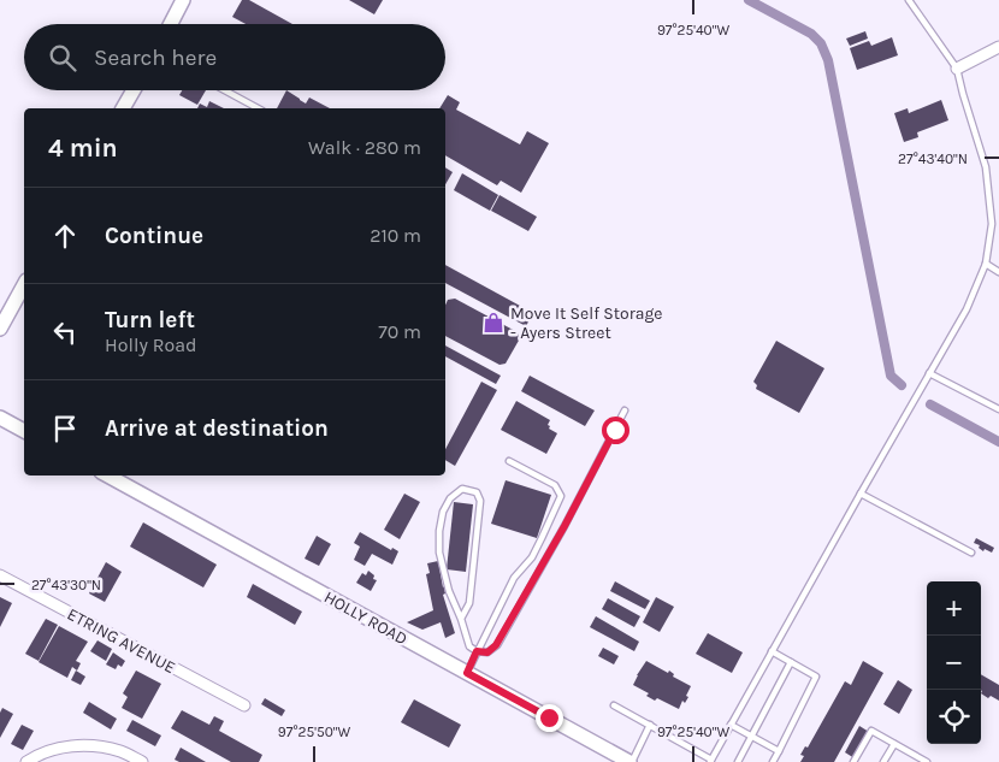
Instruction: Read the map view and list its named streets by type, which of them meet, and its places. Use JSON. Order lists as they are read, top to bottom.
{
  "streets": {
    "main road": ["HOLLY ROAD"],
    "street": ["ETRING AVENUE"]
  },
  "places": {
    "shop": ["Move It Self Storage - Ayers Street"]
  },
  "page": {
    "search": "Search here",
    "heading": ["4 min", "Walk · 280 m"],
    "list": [
      ["Continue", "210 m"],
      ["Turn left", "Holly Road", "70 m"],
      "Arrive at destination"
    ],
    "map_buttons": ["+", "−"]
  },
  "coordinates": [
    "97°25'40\"W",
    "27°43'40\"N",
    "27°43'30\"N",
    "97°25'50\"W"
  ]
}
